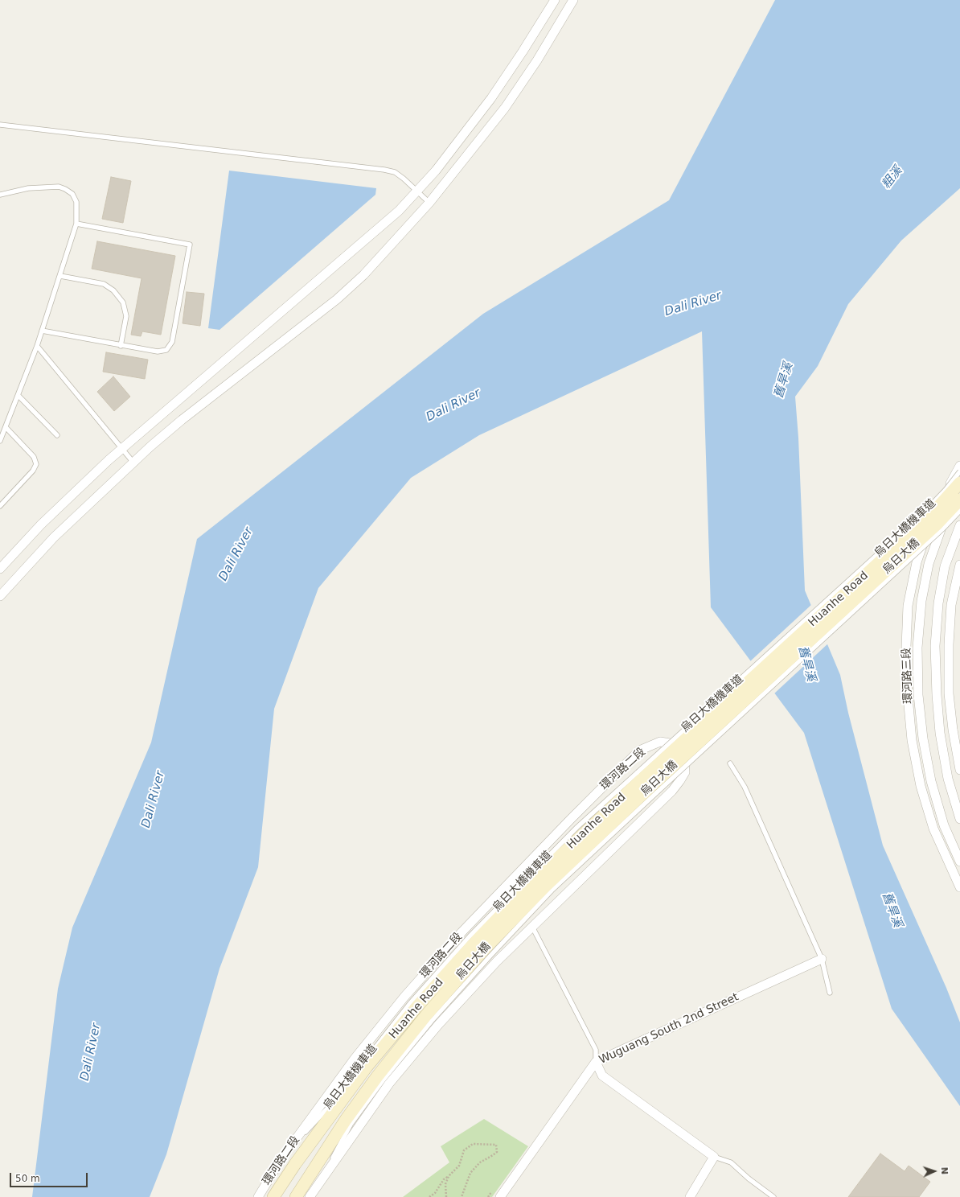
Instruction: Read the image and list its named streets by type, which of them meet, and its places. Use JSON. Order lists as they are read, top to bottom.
{
  "streets": {
    "street": [
      "烏日大橋",
      "Huanhe Road",
      "環河路三段",
      "環河路二段",
      "Wuguang South 2nd Street"
    ],
    "lane": ["烏日大橋機車道"]
  },
  "crossings": [
    ["烏日大橋機車道", "烏日大橋"],
    ["烏日大橋機車道", "Huanhe Road"],
    ["烏日大橋機車道", "環河路二段"],
    ["烏日大橋", "Huanhe Road"]
  ],
  "water": ["粗溪", "Dali River", "舊旱溪"],
  "scale_bar": "50 m",
  "north": "right"
}
